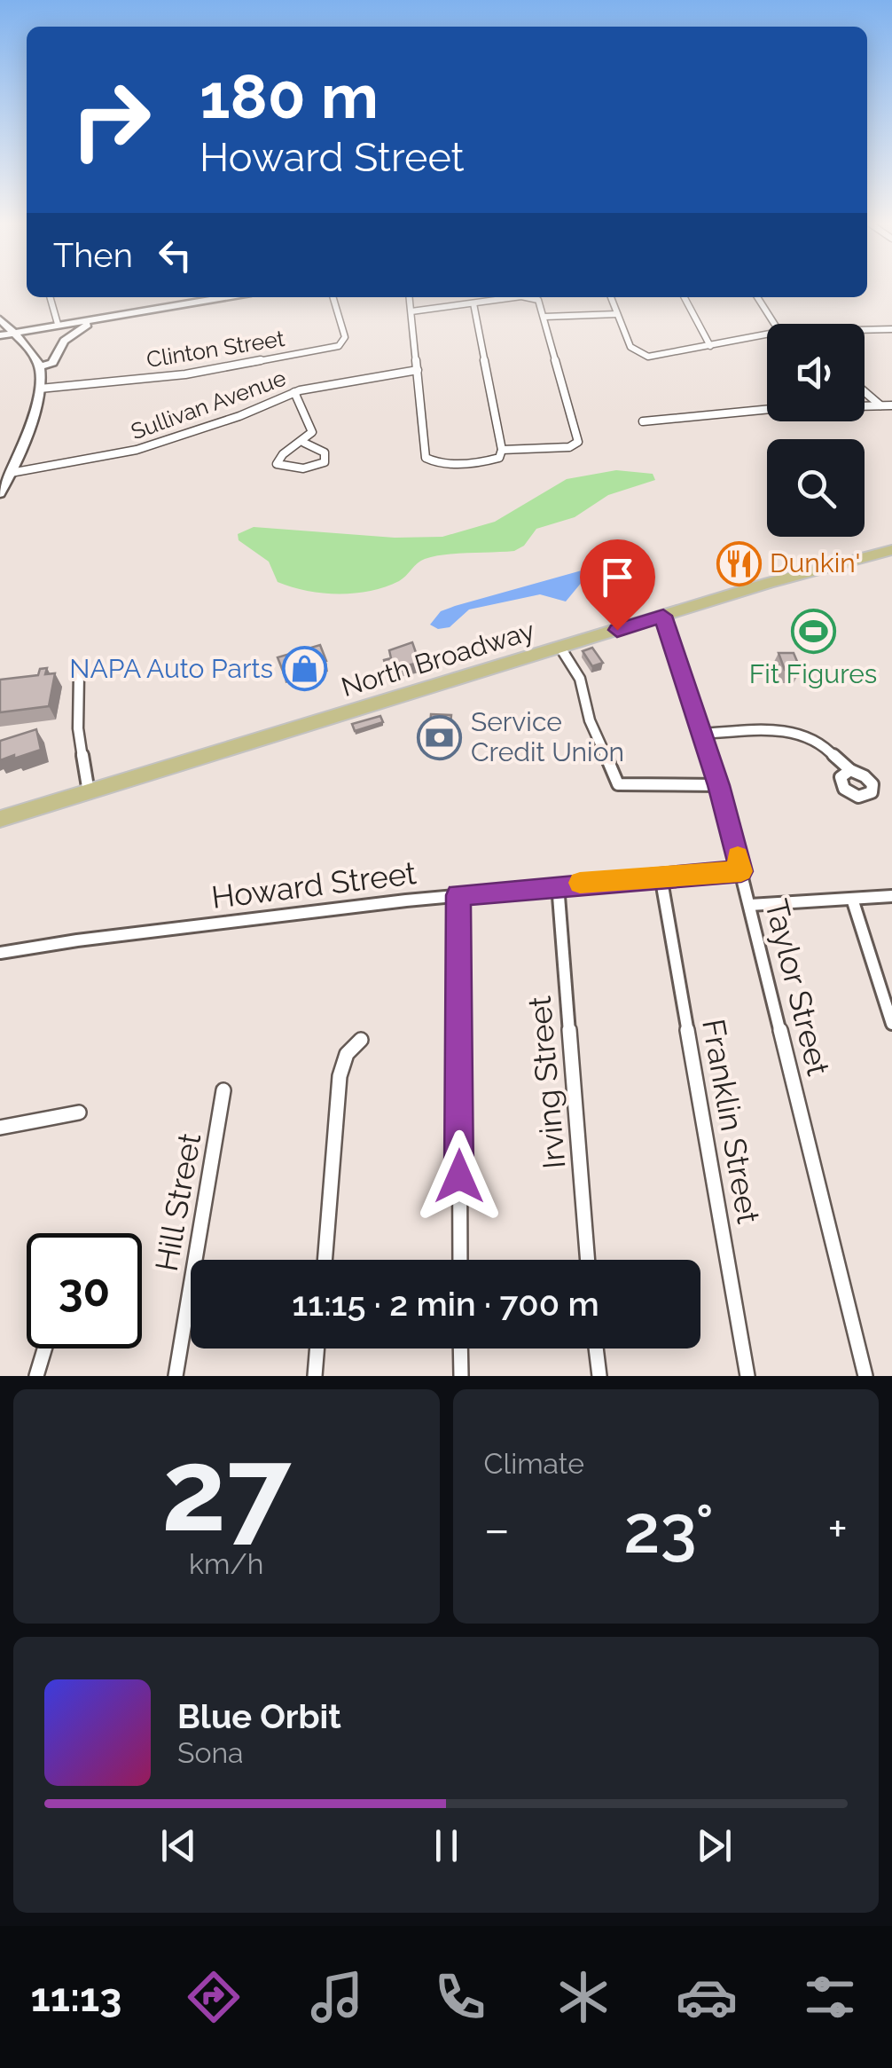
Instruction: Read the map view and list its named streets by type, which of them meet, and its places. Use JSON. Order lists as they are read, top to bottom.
{
  "streets": {
    "main road": ["North Broadway"],
    "street": [
      "Clinton Street",
      "Sullivan Avenue",
      "Howard Street",
      "Taylor Street",
      "Irving Street",
      "Franklin Street",
      "Hill Street"
    ]
  },
  "crossings": [
    ["North Broadway", "Taylor Street"],
    ["Howard Street", "Taylor Street"],
    ["Howard Street", "Irving Street"],
    ["Howard Street", "Franklin Street"]
  ],
  "places": {
    "restaurant": ["Dunkin'"],
    "sports": ["Fit Figures"],
    "shop": ["NAPA Auto Parts"],
    "bank": ["Service Credit Union"]
  },
  "page": {
    "turn": ["180 m", "Howard Street"],
    "then": "Then",
    "limit": "30",
    "trip": "11:15 · 2 min · 700 m",
    "tile": [
      ["27", "km/h"],
      "Climate"
    ],
    "heat": ["−", "23°", "+"],
    "song": ["Blue Orbit", "Sona"],
    "tabs": "11:13"
  }
}
